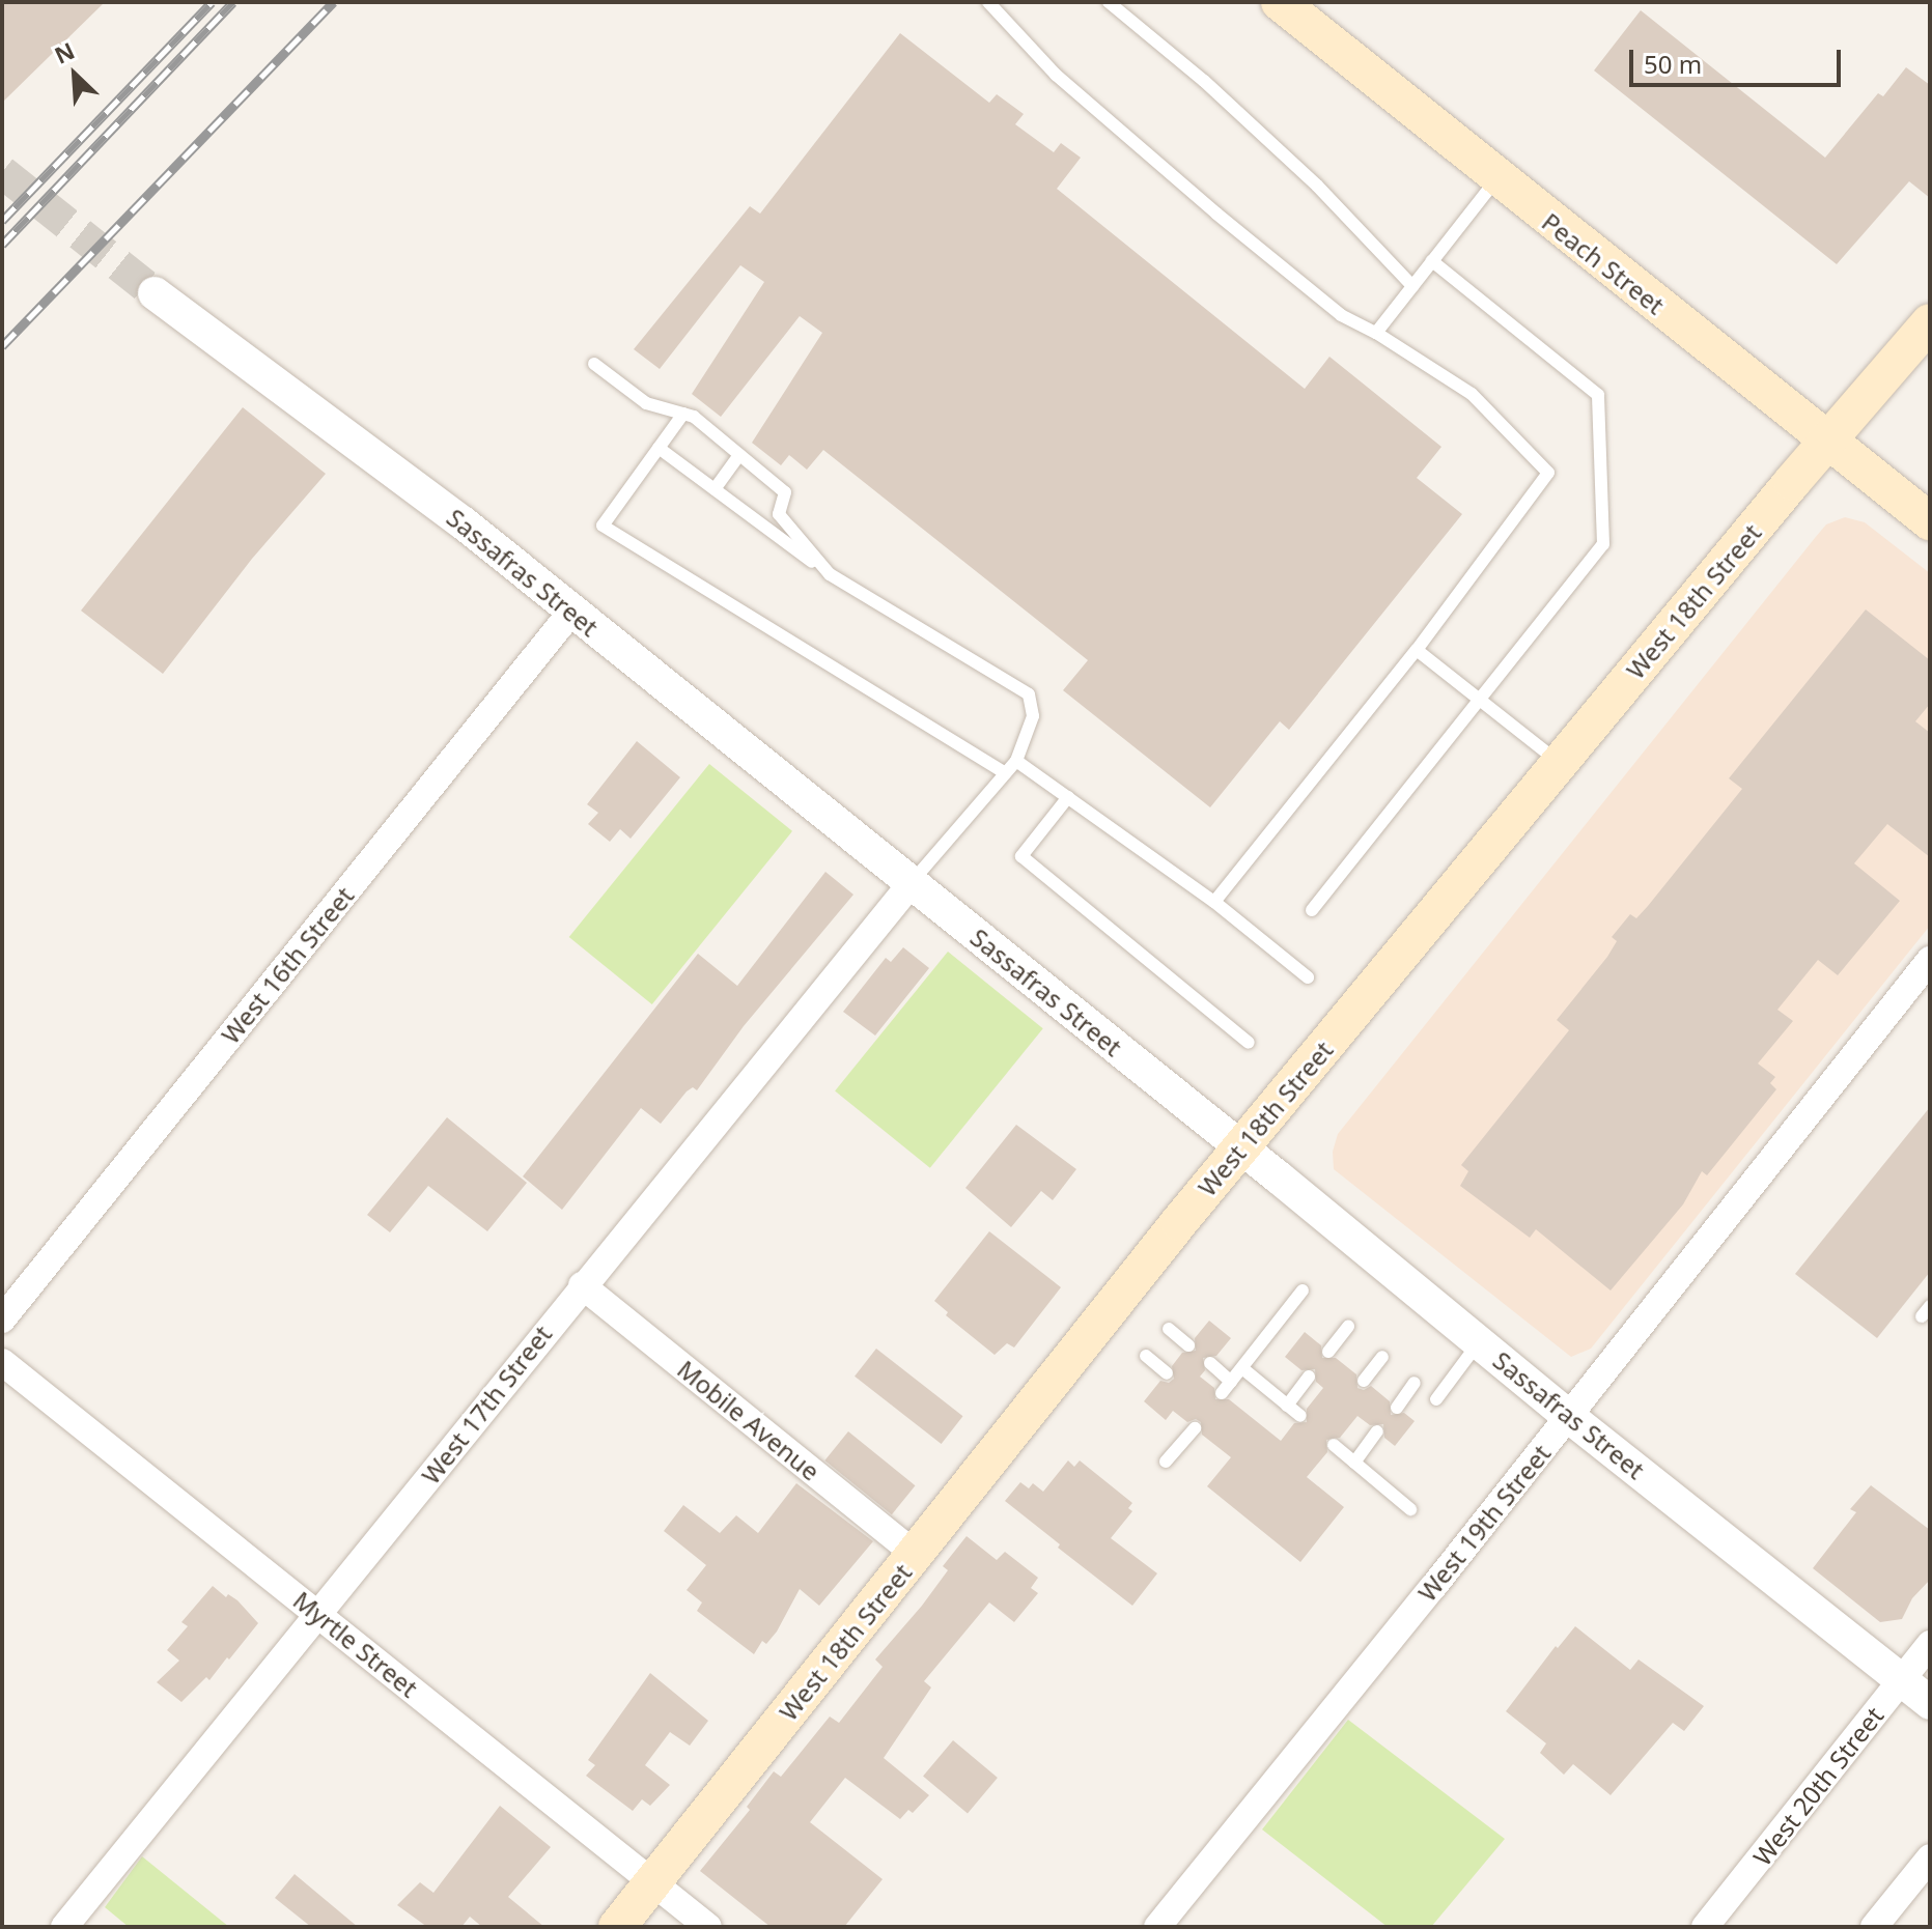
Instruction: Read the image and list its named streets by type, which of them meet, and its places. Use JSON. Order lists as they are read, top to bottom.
{
  "streets": {
    "main road": ["Peach Street", "West 18th Street"],
    "street": [
      "Sassafras Street",
      "West 16th Street",
      "West 17th Street",
      "Mobile Avenue",
      "West 19th Street",
      "Myrtle Street",
      "West 20th Street"
    ]
  },
  "crossings": [
    ["Peach Street", "West 18th Street"],
    ["Sassafras Street", "West 18th Street"],
    ["Sassafras Street", "West 16th Street"],
    ["Sassafras Street", "West 17th Street"],
    ["Sassafras Street", "West 19th Street"],
    ["Sassafras Street", "West 20th Street"],
    ["West 18th Street", "Mobile Avenue"],
    ["West 18th Street", "Myrtle Street"],
    ["West 17th Street", "Mobile Avenue"],
    ["West 17th Street", "Myrtle Street"]
  ],
  "scale_bar": "50 m",
  "north": "top left"
}
